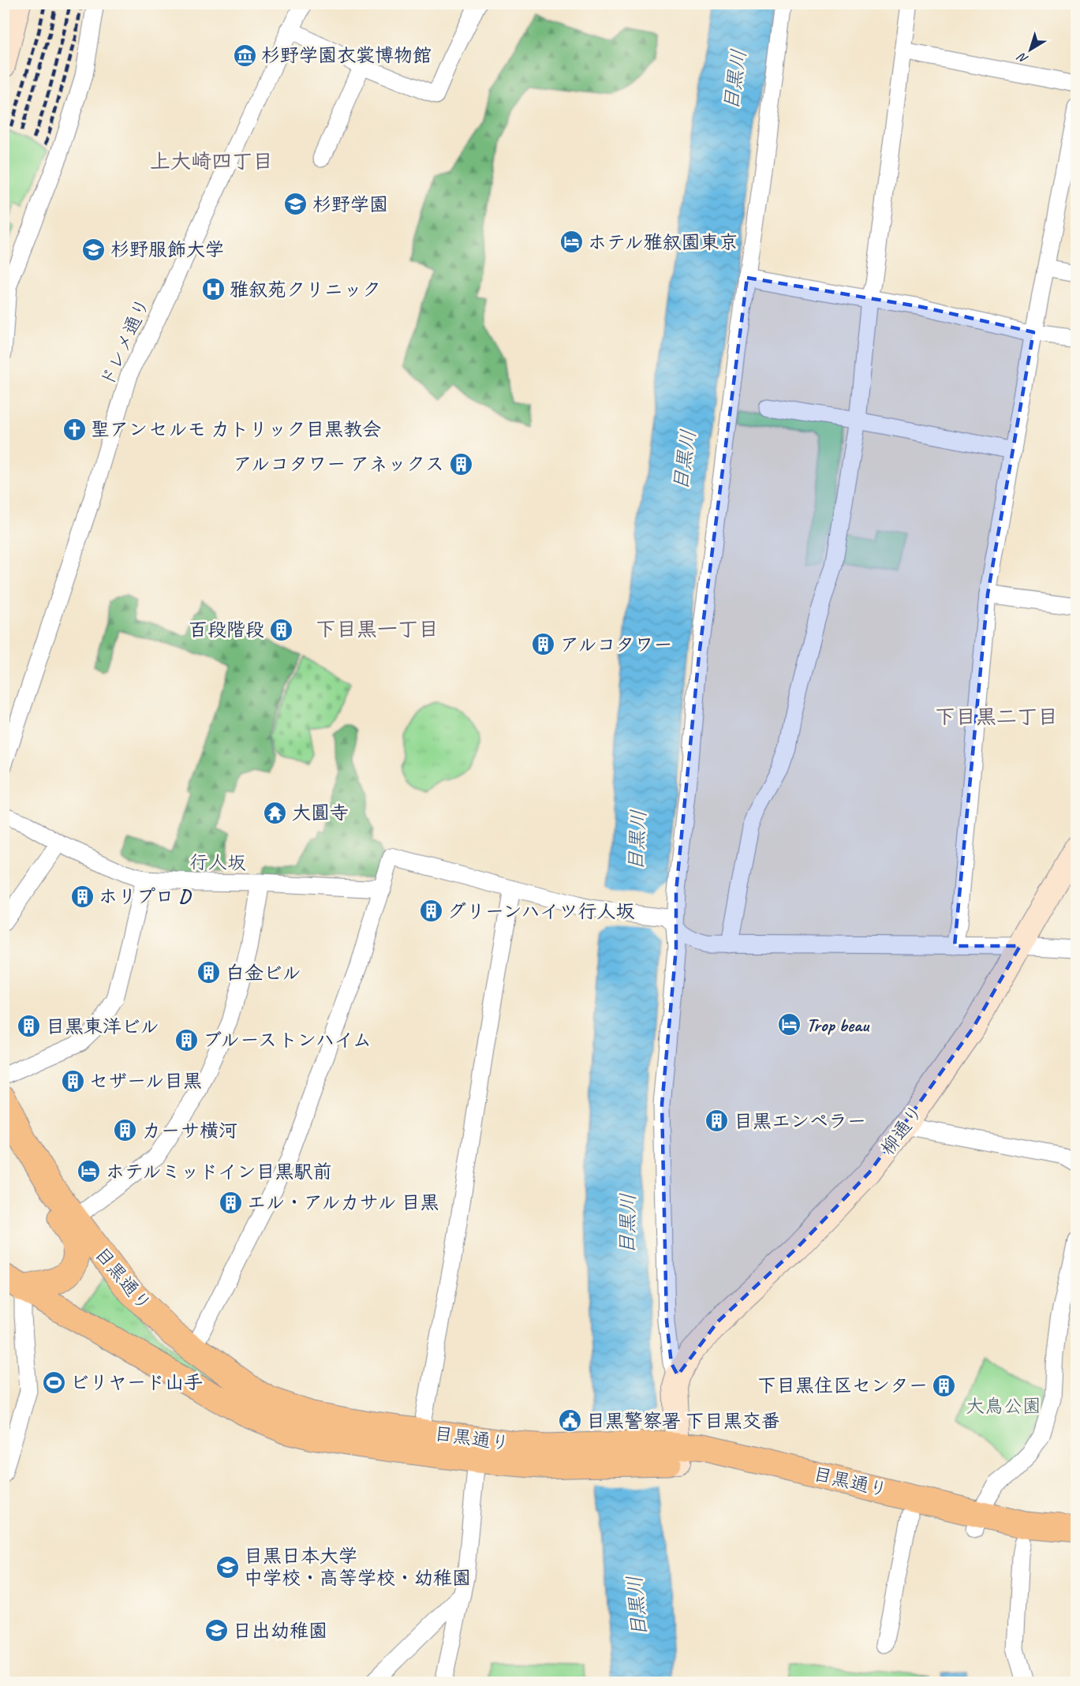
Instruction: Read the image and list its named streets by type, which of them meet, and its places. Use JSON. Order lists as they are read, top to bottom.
{
  "streets": {
    "main road": ["目黒通り"],
    "street": ["ドレメ通り", "行人坂", "柳通り"]
  },
  "districts": ["上大崎四丁目", "下目黒一丁目", "下目黒二丁目"],
  "water": ["目黒川"],
  "parks": ["大鳥公園"],
  "places": {
    "museum": ["杉野学園衣裳博物館"],
    "school or university": [
      "杉野学園",
      "杉野服飾大学",
      "目黒日本大学 中学校・高等学校・幼稚園",
      "日出幼稚園"
    ],
    "hotel": ["ホテル雅叙園東京", "Trop beau", "ホテルミッドイン目黒駅前"],
    "hospital": ["雅叙苑クリニック"],
    "church": ["聖アンセルモ カトリック目黒教会"],
    "building": [
      "アルコタワー アネックス",
      "百段階段",
      "アルコタワー",
      "ホリプロ D",
      "グリーンハイツ行人坂",
      "白金ビル",
      "目黒東洋ビル",
      "ブルーストンハイム",
      "セザール目黒",
      "目黒エンペラー",
      "カーサ横河",
      "エル・アルカサル 目黒",
      "下目黒住区センター"
    ],
    "temple": ["大圓寺"],
    "sports": ["ビリヤード山手"],
    "public building": ["目黒警察署 下目黒交番"]
  },
  "north": "bottom left"
}
